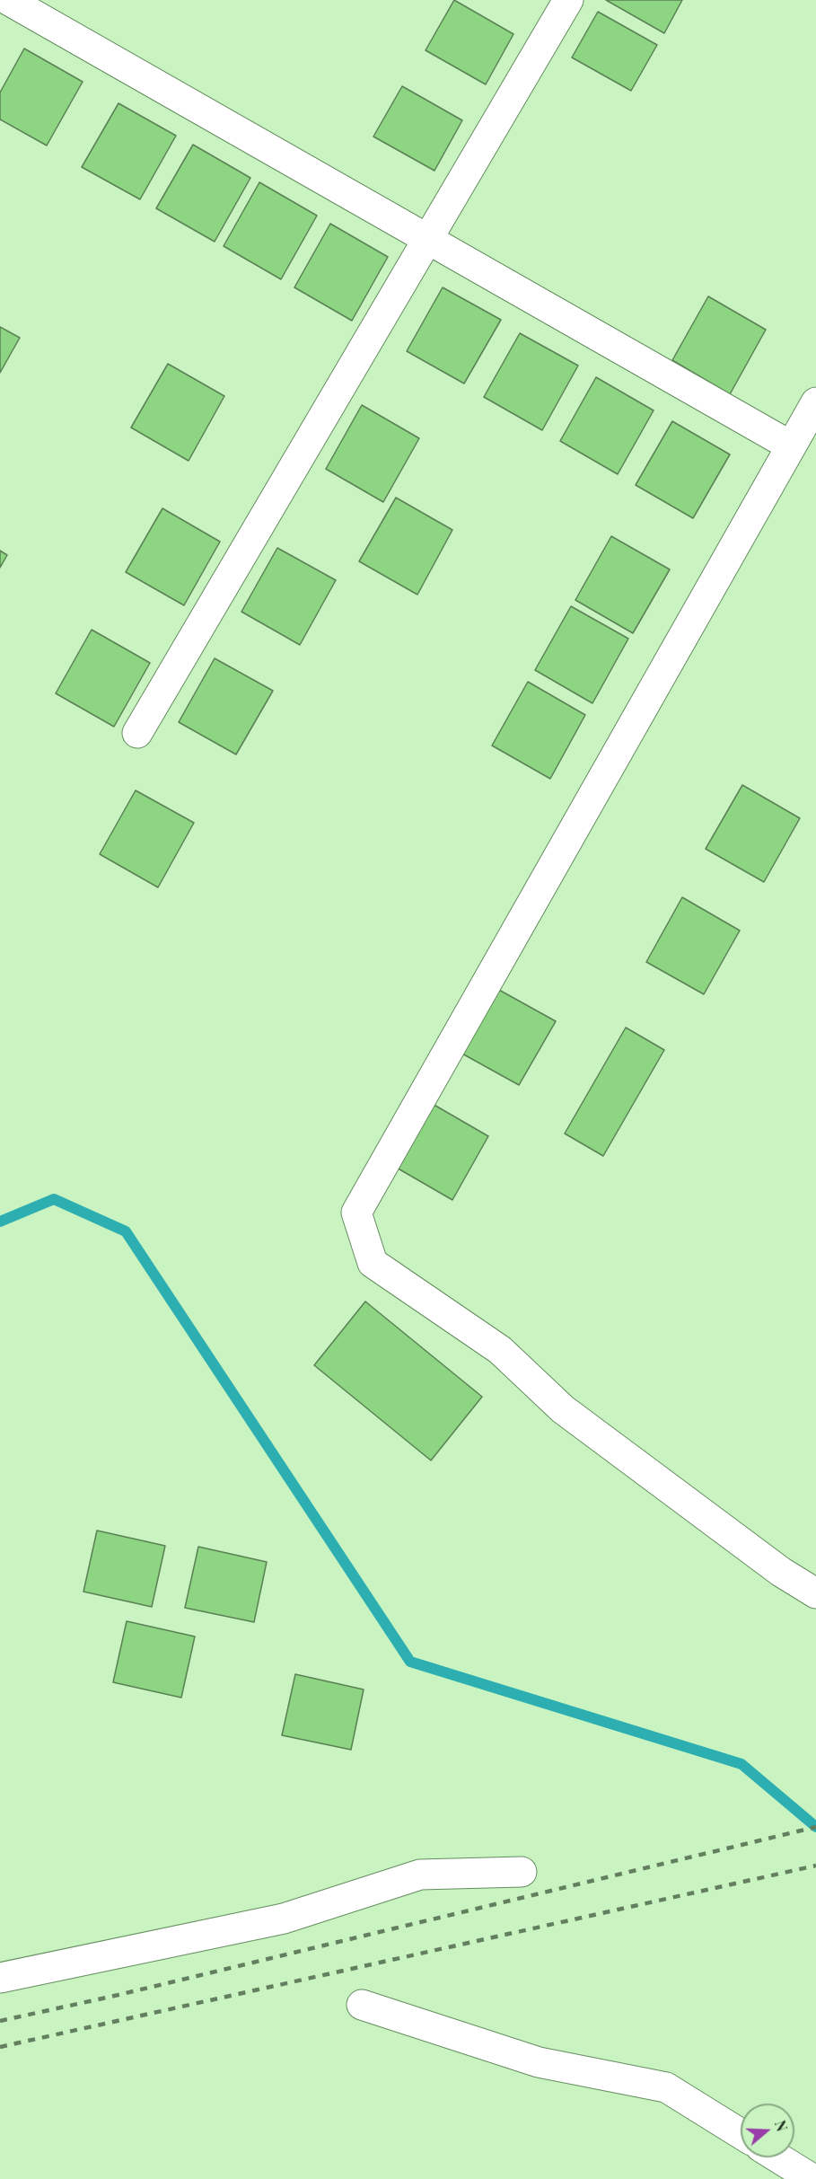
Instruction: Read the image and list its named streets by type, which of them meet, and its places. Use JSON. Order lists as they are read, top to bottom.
{
  "north": "right"
}
